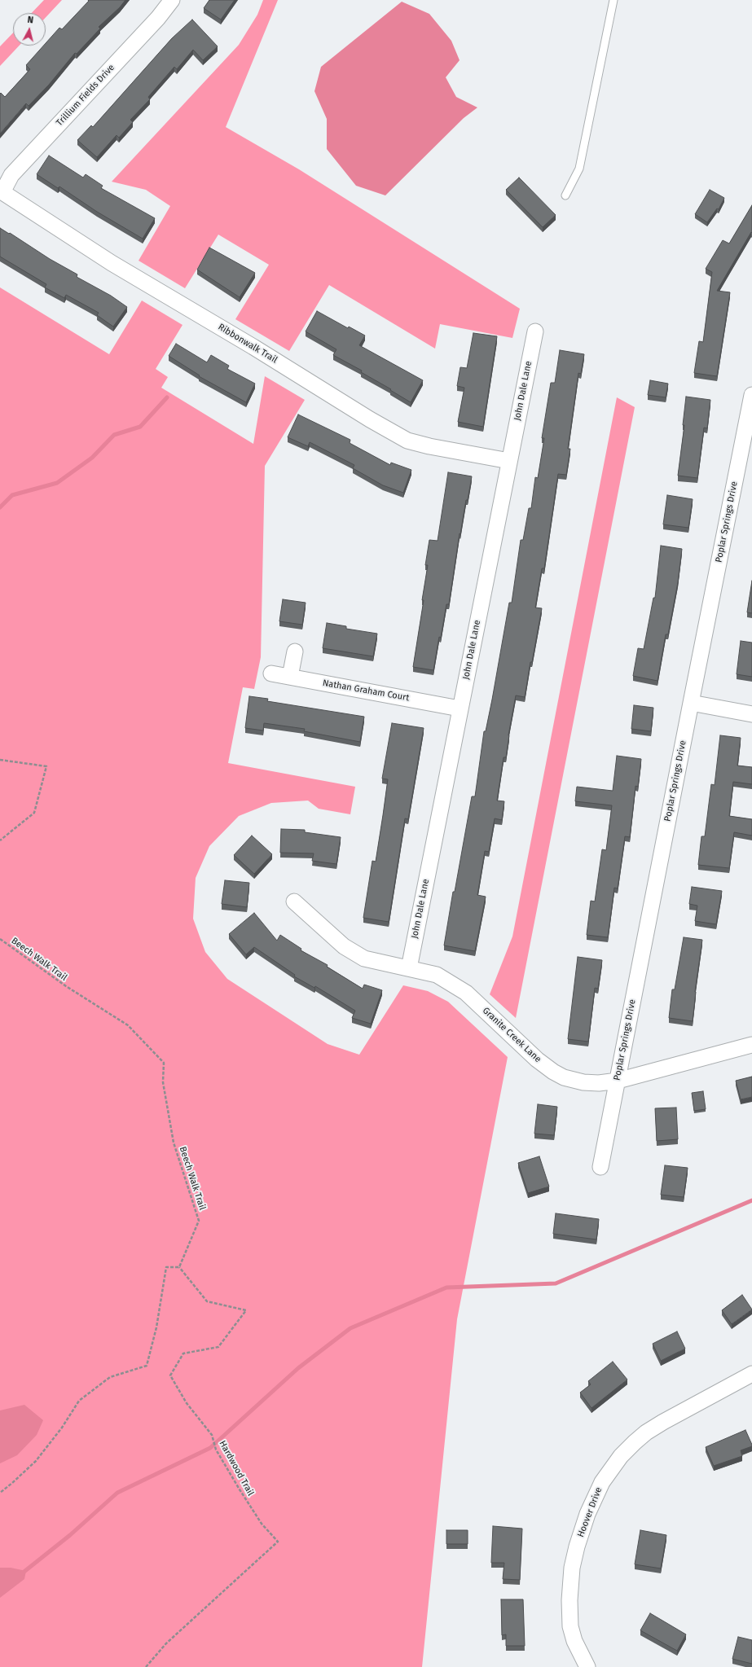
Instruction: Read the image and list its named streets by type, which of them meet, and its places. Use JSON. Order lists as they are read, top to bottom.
{
  "streets": {
    "street": [
      "Trillium Fields Drive",
      "Ribbonwalk Trail",
      "John Dale Lane",
      "Poplar Springs Drive",
      "Nathan Graham Court",
      "Granite Creek Lane",
      "Hoover Drive"
    ],
    "path": ["Beech Walk Trail", "Hardwood Trail"]
  },
  "crossings": [
    ["Trillium Fields Drive", "Ribbonwalk Trail"],
    ["Ribbonwalk Trail", "John Dale Lane"],
    ["John Dale Lane", "Nathan Graham Court"],
    ["John Dale Lane", "Granite Creek Lane"],
    ["Poplar Springs Drive", "Granite Creek Lane"],
    ["Beech Walk Trail", "Hardwood Trail"]
  ],
  "north": "top"
}
